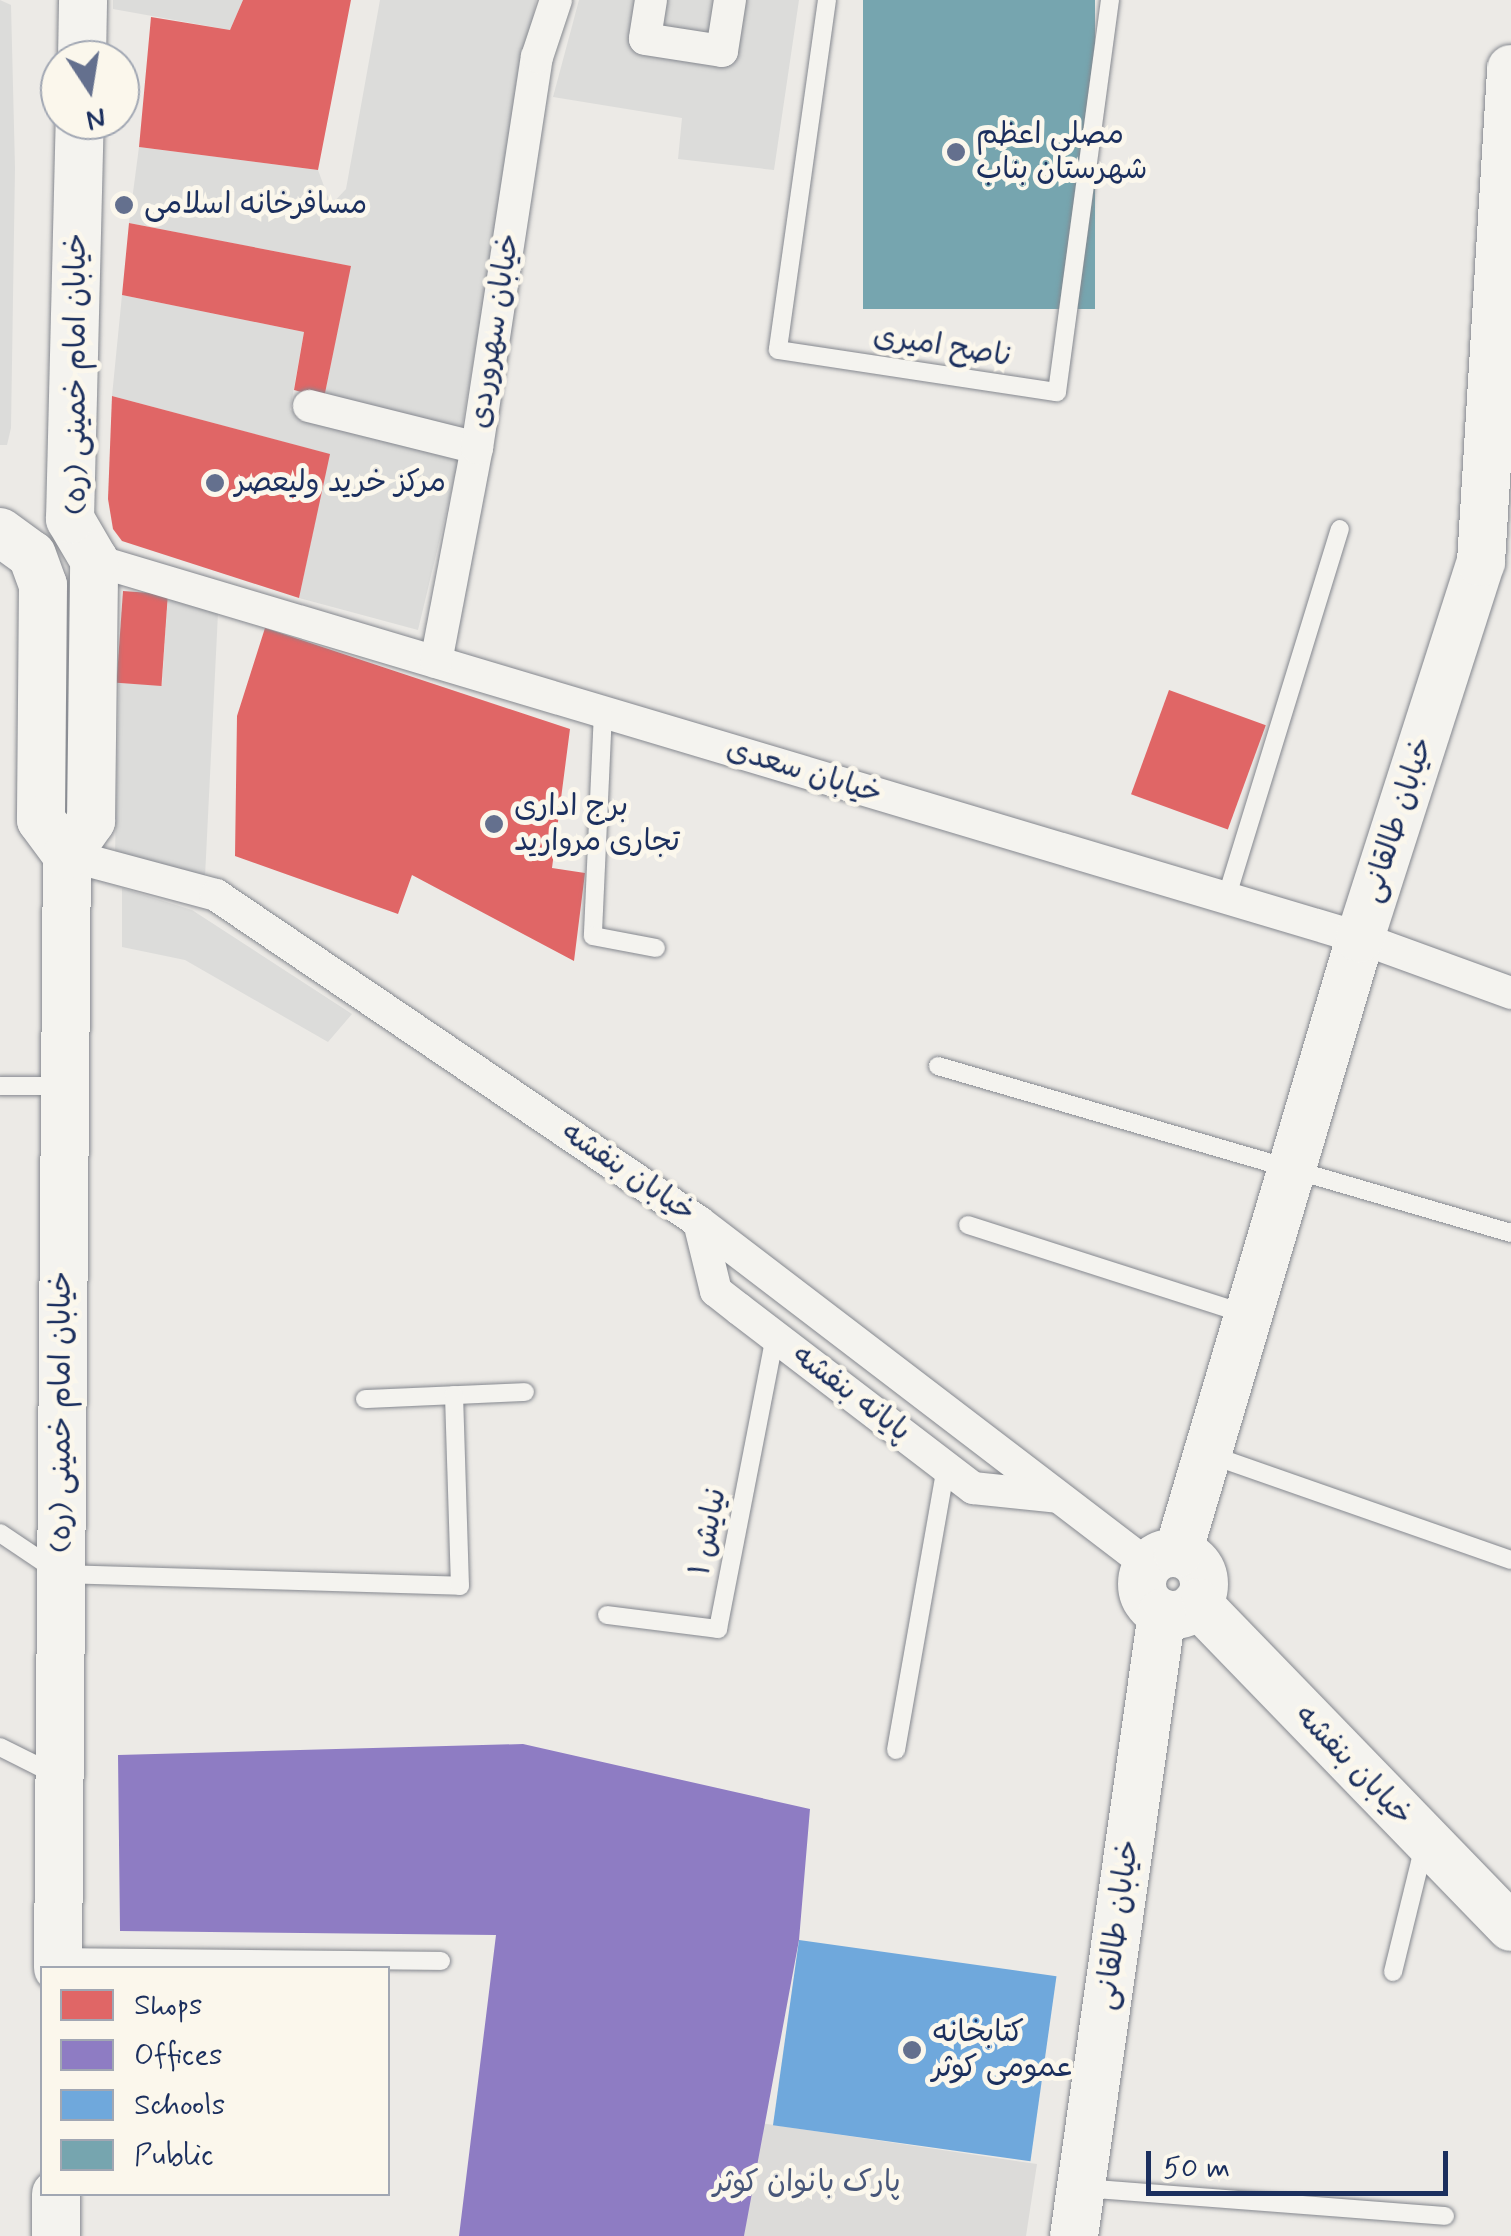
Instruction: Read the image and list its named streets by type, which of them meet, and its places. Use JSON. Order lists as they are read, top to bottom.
{
  "streets": {
    "main road": ["خیابان امام خمینی (ره)", "خیابان طالقانی", "خیابان بنفشه"],
    "street": ["خیابان سهروردی", "خیابان سعدی", "پایانه بنفشه"],
    "lane": ["ناصح امیری", "نیایش ۱"]
  },
  "crossings": [
    ["خیابان سهروردی", "خیابان سعدی"],
    ["خیابان امام خمینی (ره)", "خیابان سعدی"],
    ["خیابان امام خمینی (ره)", "خیابان بنفشه"],
    ["خیابان سعدی", "خیابان طالقانی"],
    ["خیابان طالقانی", "خیابان بنفشه"],
    ["خیابان بنفشه", "پایانه بنفشه"],
    ["پایانه بنفشه", "نیایش ۱"]
  ],
  "parks": ["پارک بانوان کوثر"],
  "places": [
    "مصلی اعظم شهرستان بناب",
    "مسافرخانه اسلامی",
    "مرکز خرید ولیعصر",
    "برج اداری تجاری مروارید",
    "کتابخانه عمومی کوثر"
  ],
  "legend": [
    "Shops",
    "Offices",
    "Schools",
    "Public"
  ],
  "scale_bar": "50 m",
  "north": "bottom"
}
